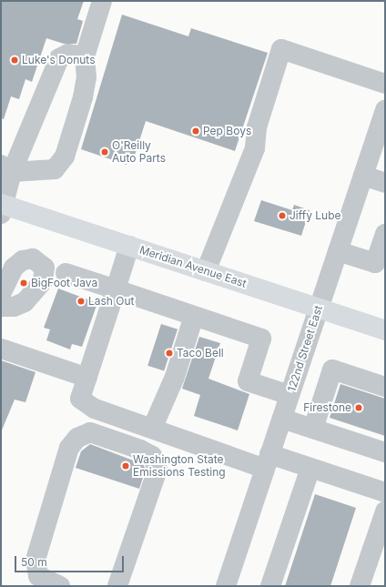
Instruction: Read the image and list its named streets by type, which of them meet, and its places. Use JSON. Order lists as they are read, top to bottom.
{
  "streets": {
    "main road": ["Meridian Avenue East"],
    "street": ["122nd Street East"]
  },
  "crossings": [
    ["Meridian Avenue East", "122nd Street East"]
  ],
  "places": [
    "Luke's Donuts",
    "Pep Boys",
    "O'Reilly Auto Parts",
    "Jiffy Lube",
    "BigFoot Java",
    "Lash Out",
    "Taco Bell",
    "Firestone",
    "Washington State Emissions Testing"
  ],
  "scale_bar": "50 m"
}
